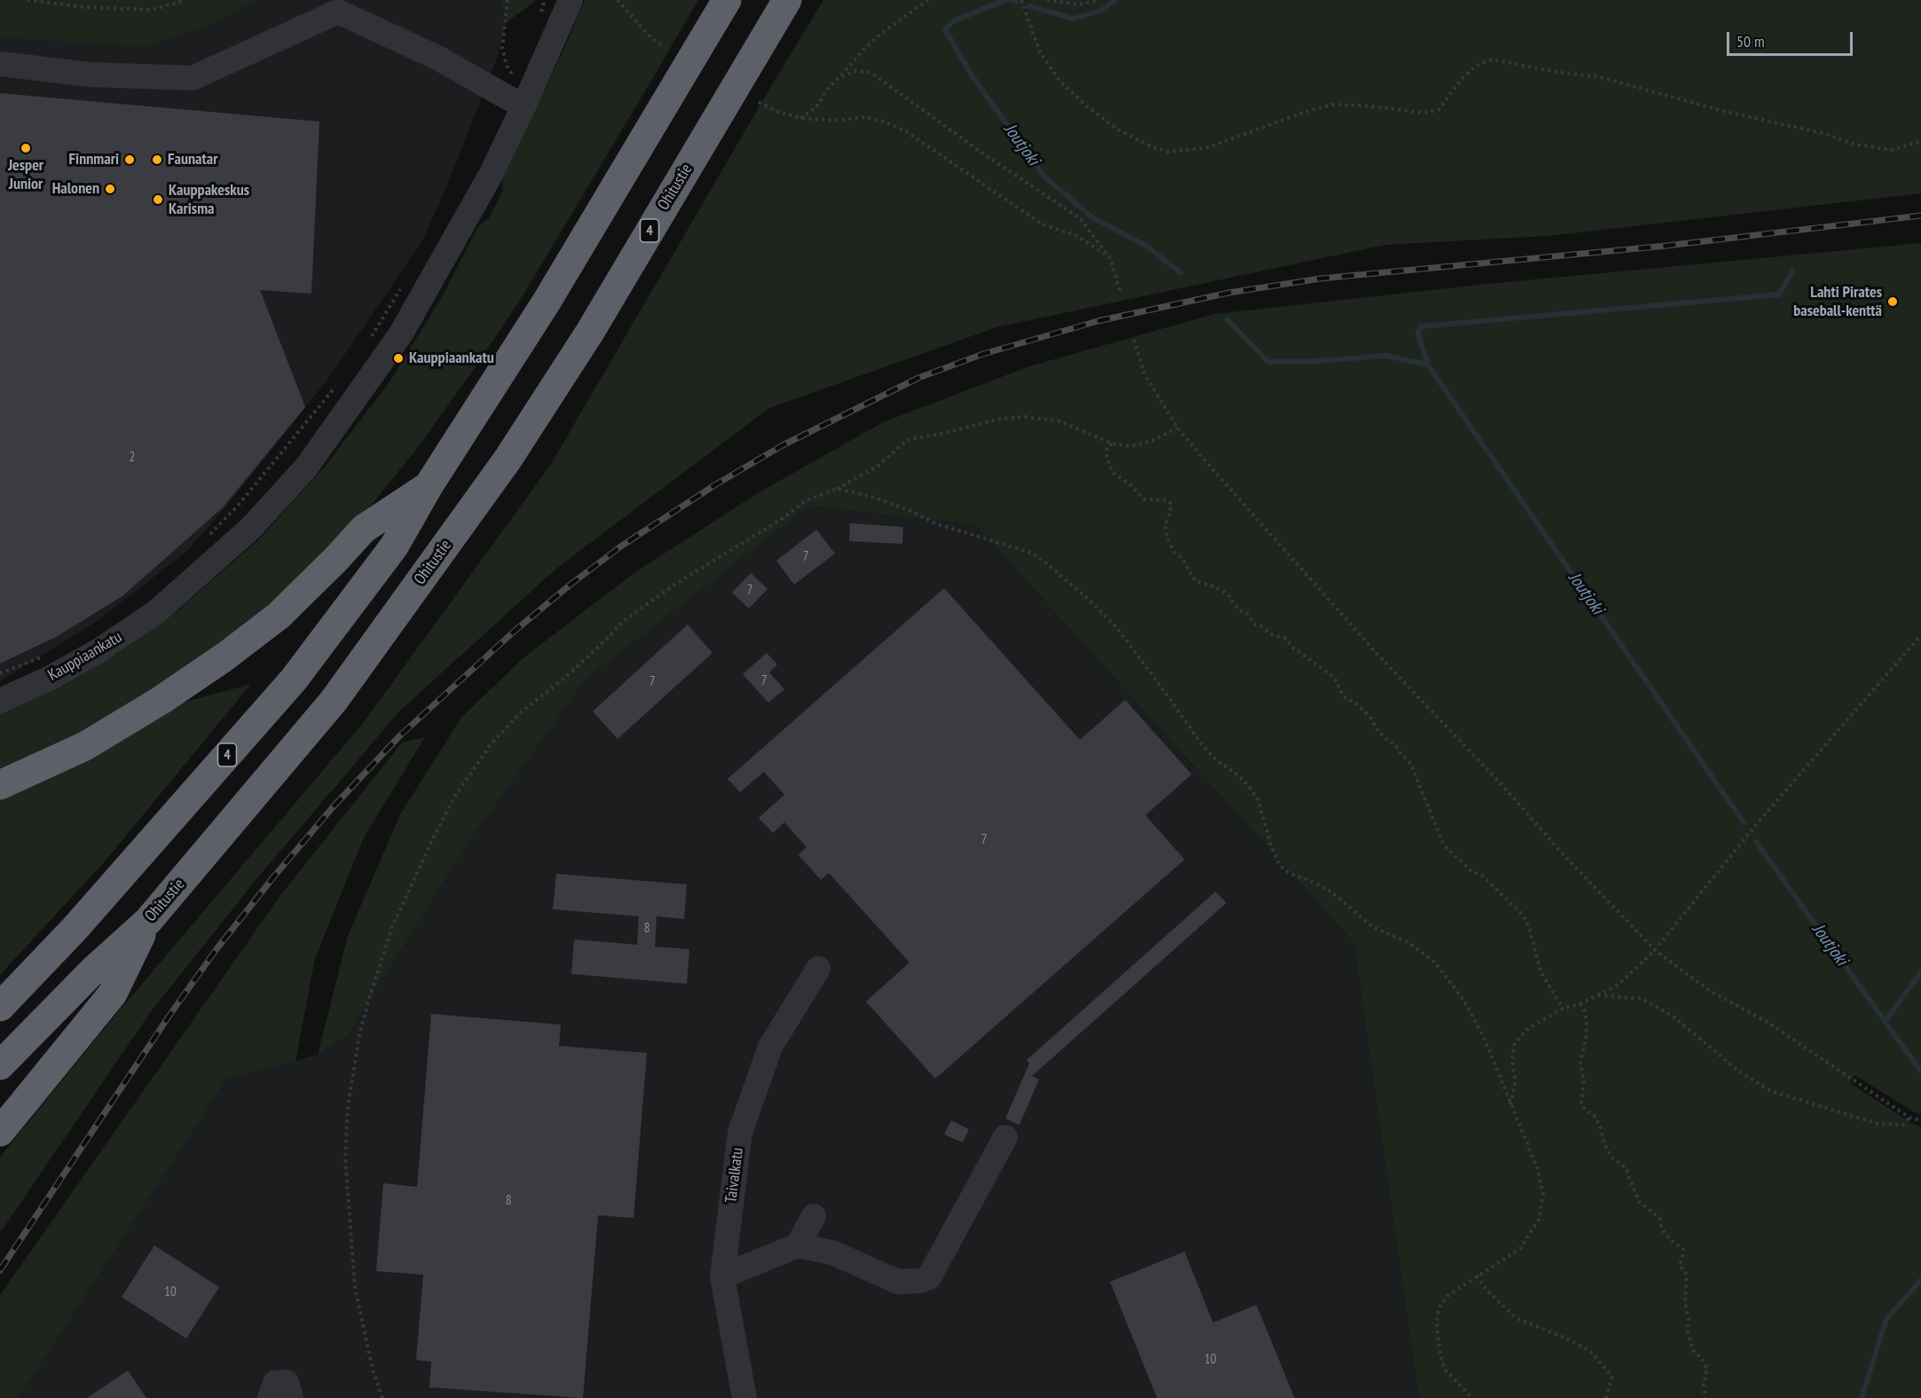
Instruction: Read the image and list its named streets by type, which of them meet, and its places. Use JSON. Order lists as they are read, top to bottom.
{
  "streets": {
    "highway": ["Ohitustie", "4"],
    "street": ["Kauppiaankatu", "Taivalkatu"]
  },
  "water": ["Joutjoki"],
  "places": [
    "Jesper Junior",
    "Finnmari",
    "Faunatar",
    "Halonen",
    "Kauppakeskus Karisma",
    "Lahti Pirates baseball-kenttä",
    "Kauppiaankatu"
  ],
  "house_numbers": [
    "2",
    "7",
    "7",
    "7",
    "7",
    "7",
    "8",
    "8",
    "10",
    "10"
  ],
  "scale_bar": "50 m"
}
